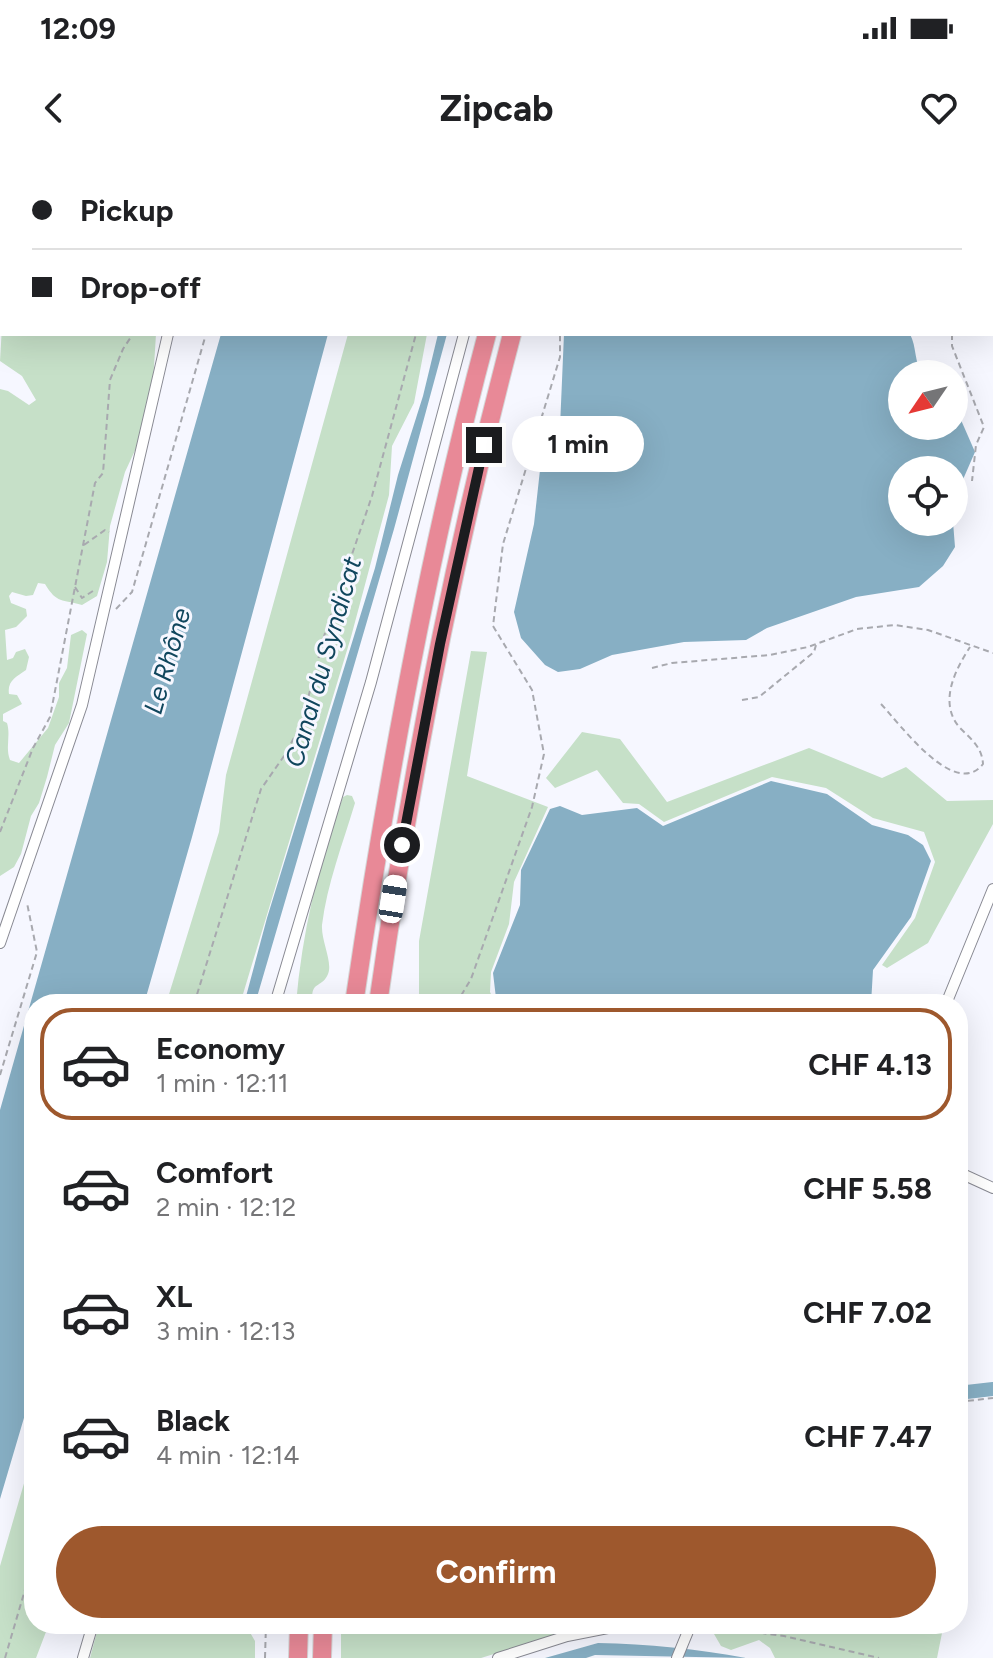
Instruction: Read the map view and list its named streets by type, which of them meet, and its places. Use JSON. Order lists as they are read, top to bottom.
{
  "water": ["Le Rhône", "Canal du Syndicat"],
  "north": "bottom left",
  "page": {
    "status": "12:09",
    "header": "Zipcab",
    "banner": ["Pickup", "Drop-off"],
    "bubble": "1 min",
    "list": [
      {
        "name": "Economy",
        "note": "1 min · 12:11",
        "value": "CHF 4.13"
      },
      {
        "name": "Comfort",
        "note": "2 min · 12:12",
        "value": "CHF 5.58"
      },
      {
        "name": "XL",
        "note": "3 min · 12:13",
        "value": "CHF 7.02"
      },
      {
        "name": "Black",
        "note": "4 min · 12:14",
        "value": "CHF 7.47"
      }
    ],
    "buttons": "Confirm"
  }
}
